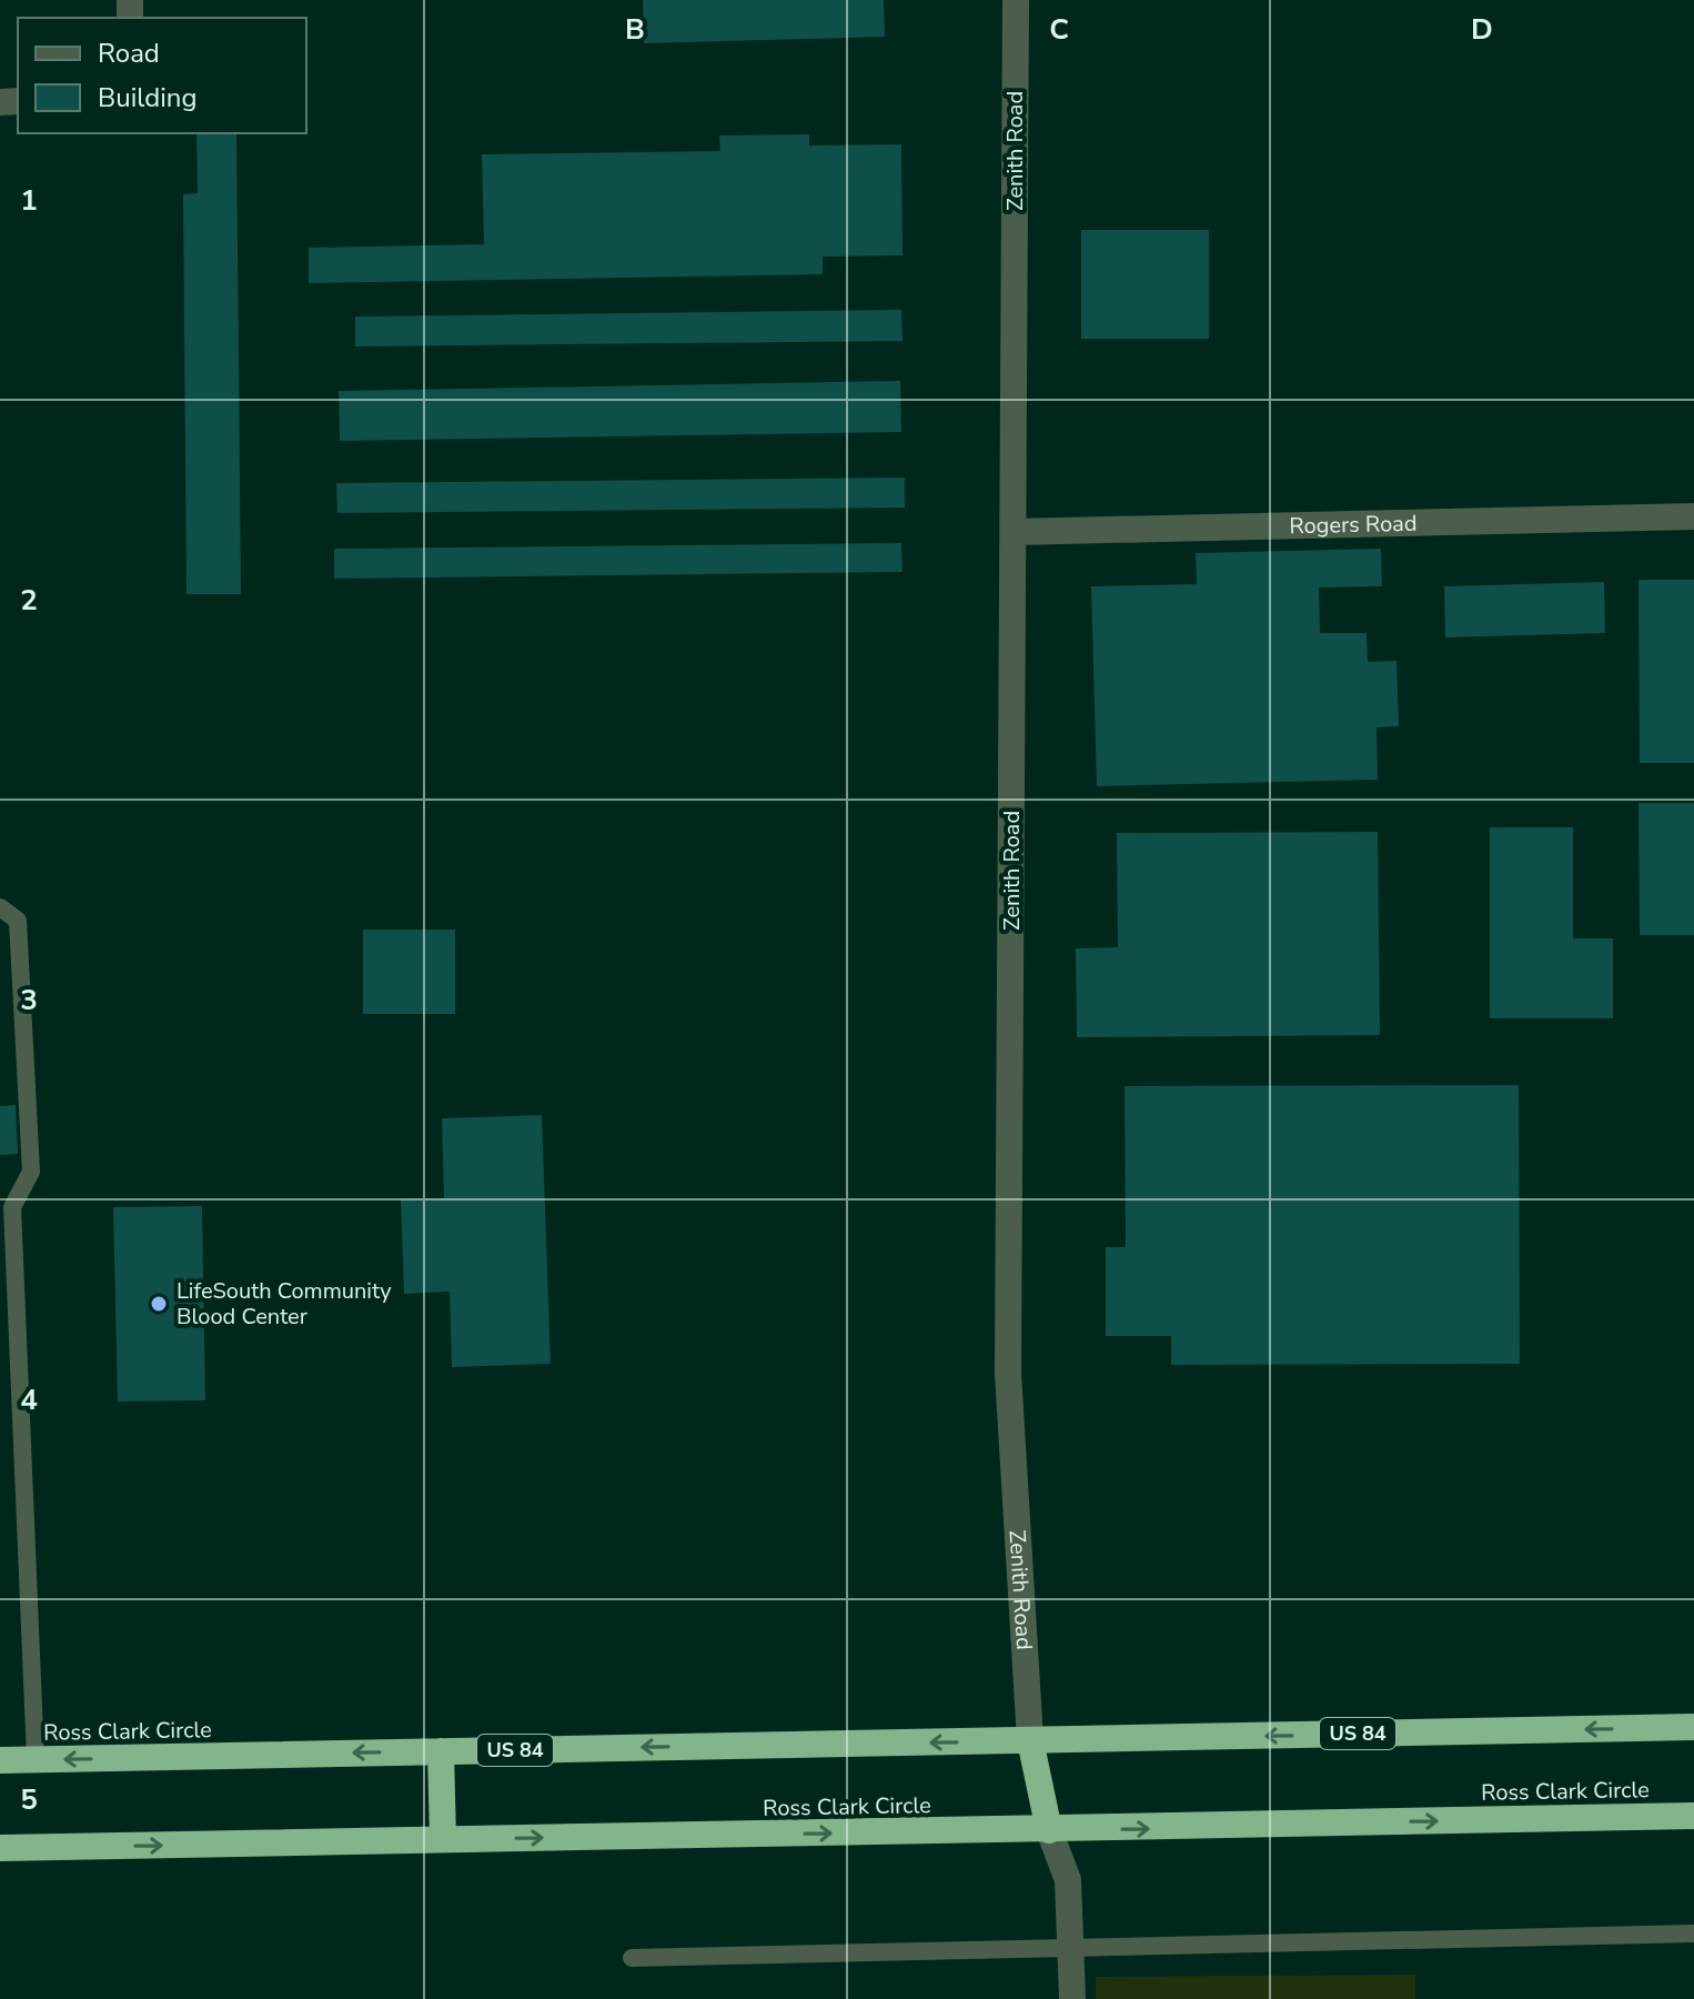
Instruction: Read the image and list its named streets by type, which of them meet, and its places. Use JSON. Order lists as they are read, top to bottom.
{
  "streets": {
    "highway": ["Ross Clark Circle", "US 84"],
    "street": ["Zenith Road", "Rogers Road"]
  },
  "crossings": [
    ["Zenith Road", "Rogers Road"],
    ["Zenith Road", "Ross Clark Circle"]
  ],
  "places": ["LifeSouth Community Blood Center"],
  "legend": ["Road", "Building"],
  "grid": {
    "columns": ["B", "C", "D"],
    "rows": [
      "1",
      "2",
      "3",
      "4",
      "5"
    ]
  }
}
